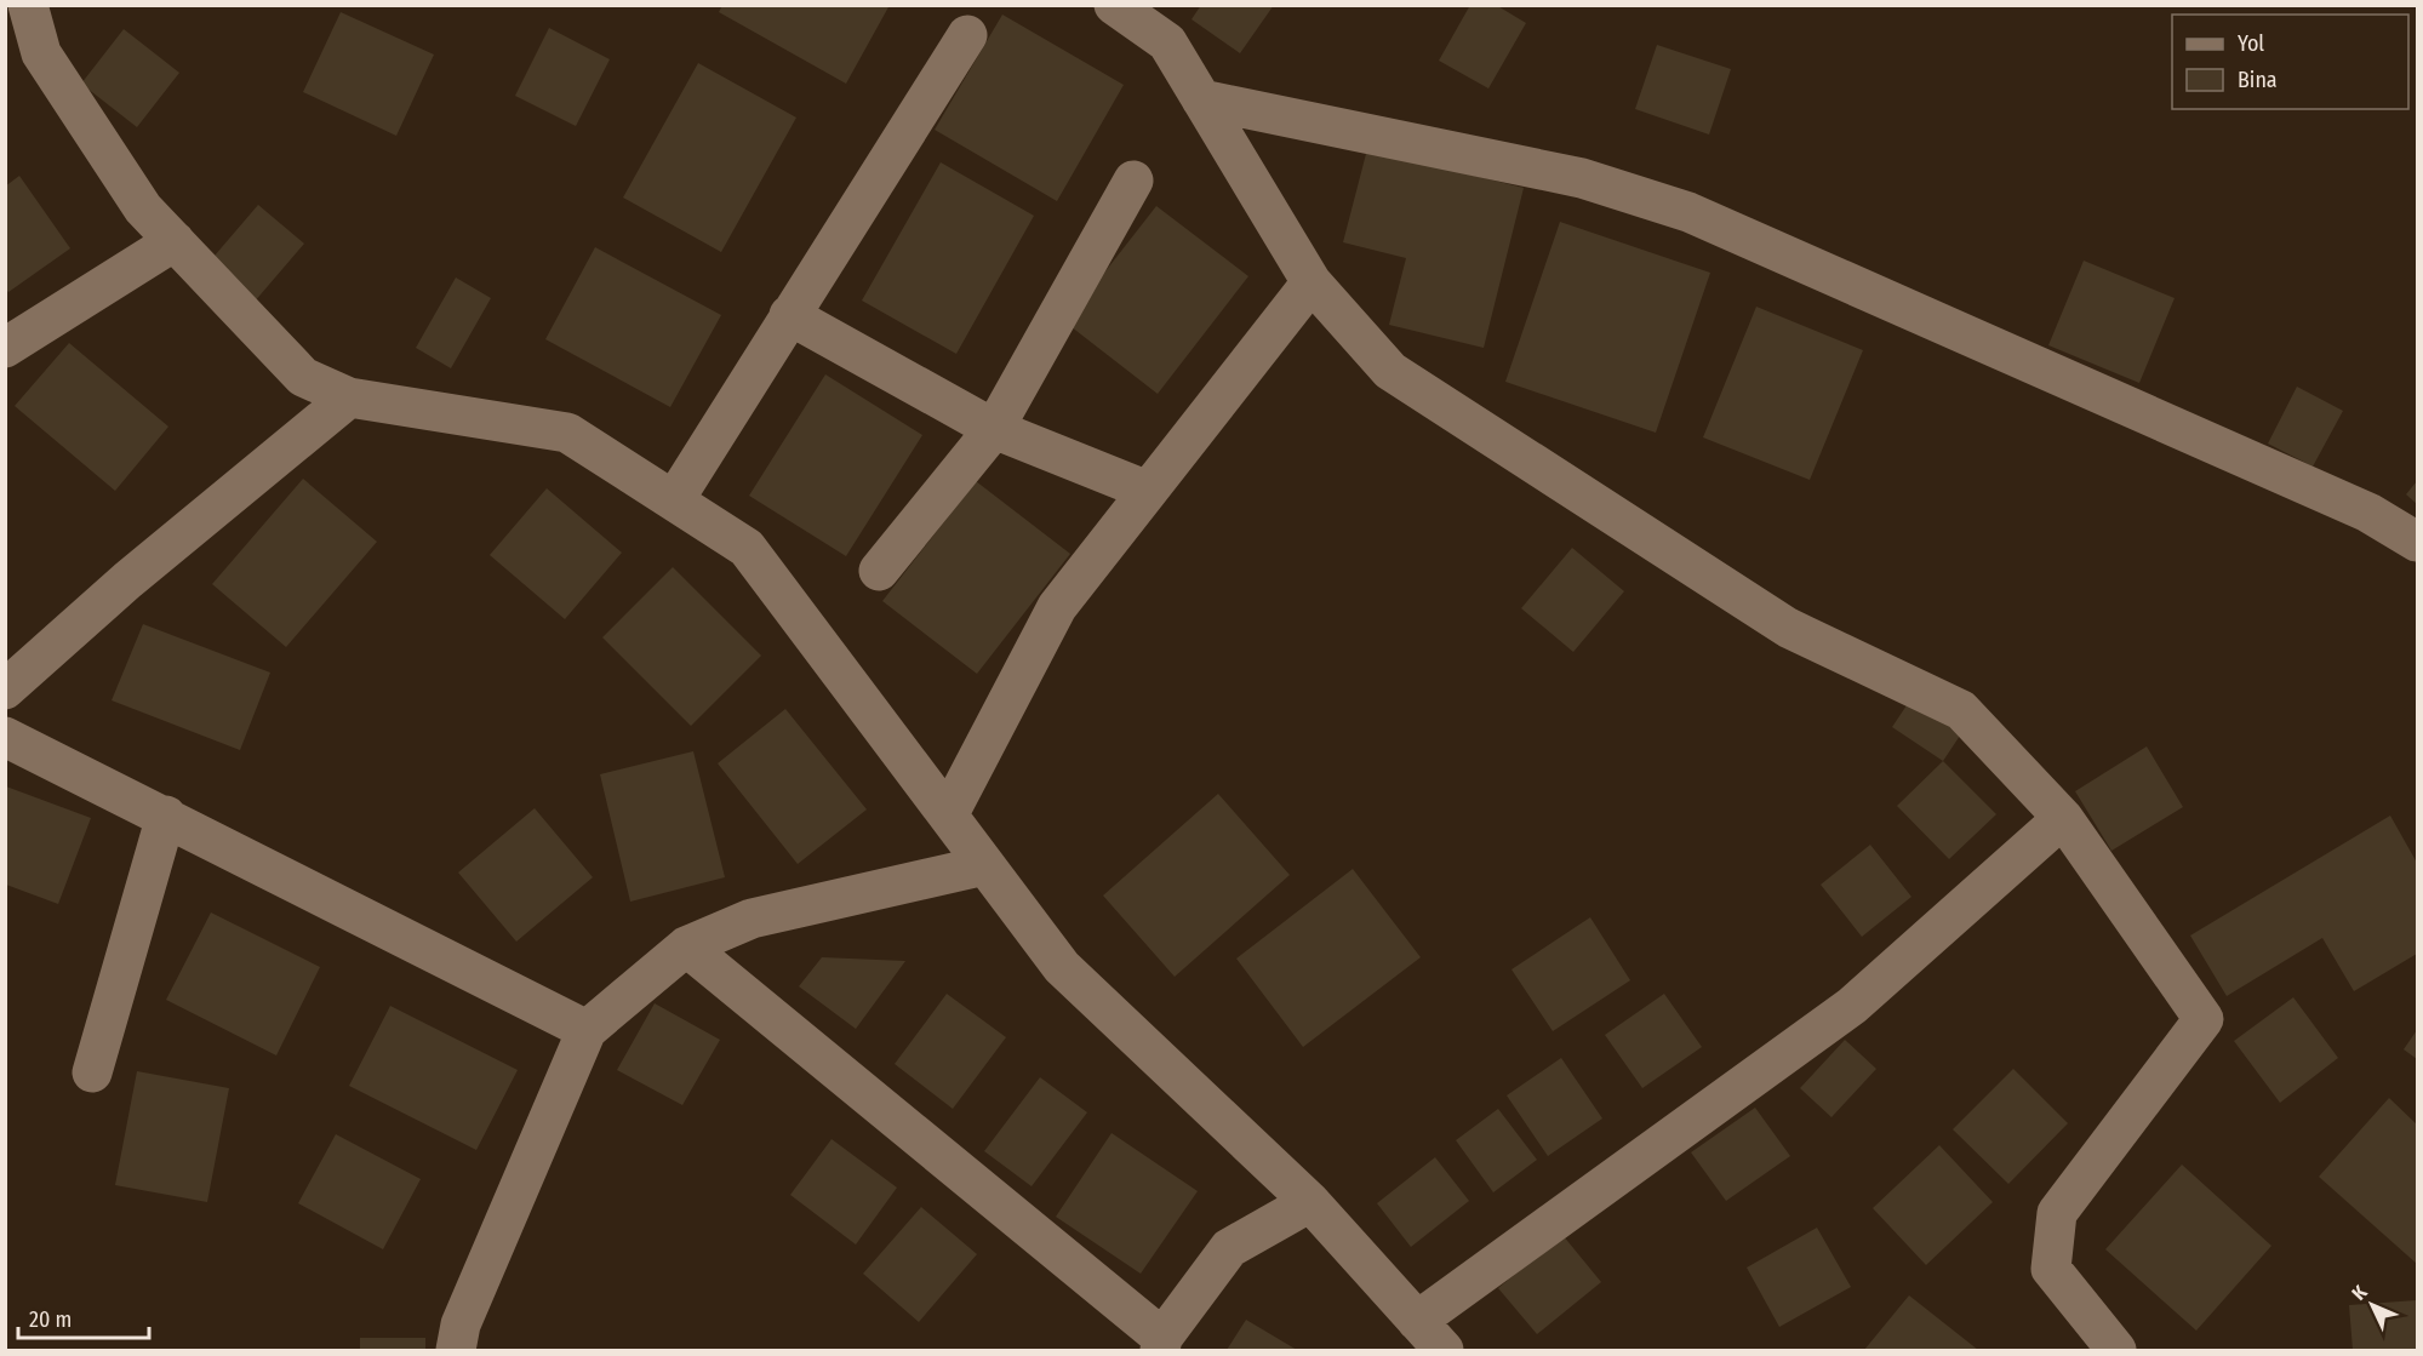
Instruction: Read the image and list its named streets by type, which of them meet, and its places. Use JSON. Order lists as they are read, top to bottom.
{
  "legend": ["Yol", "Bina"],
  "scale_bar": "20 m",
  "north": "top left"
}
